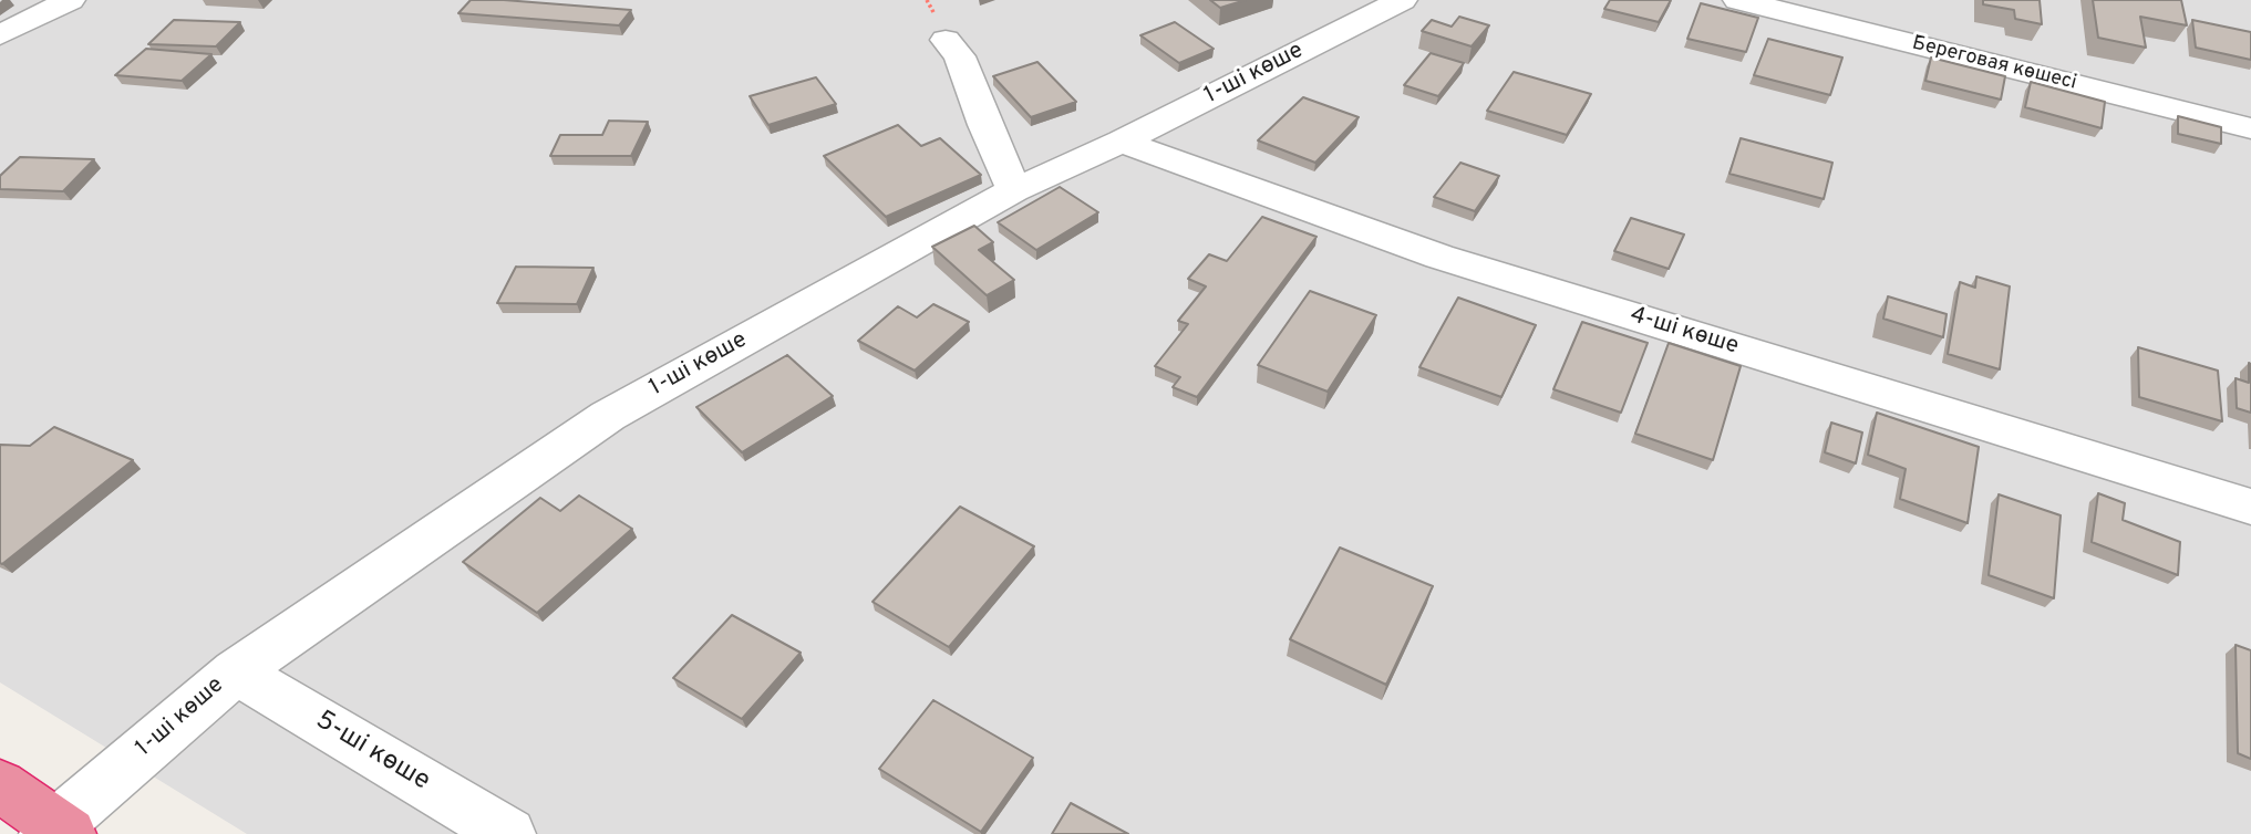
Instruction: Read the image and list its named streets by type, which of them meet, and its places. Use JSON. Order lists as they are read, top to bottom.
{
  "streets": {
    "street": [
      "Береговая көшесі",
      "1-ші көше",
      "4-шi көше",
      "5-шi көше"
    ]
  },
  "crossings": [
    ["1-ші көше", "4-шi көше"],
    ["1-ші көше", "5-шi көше"]
  ]
}
